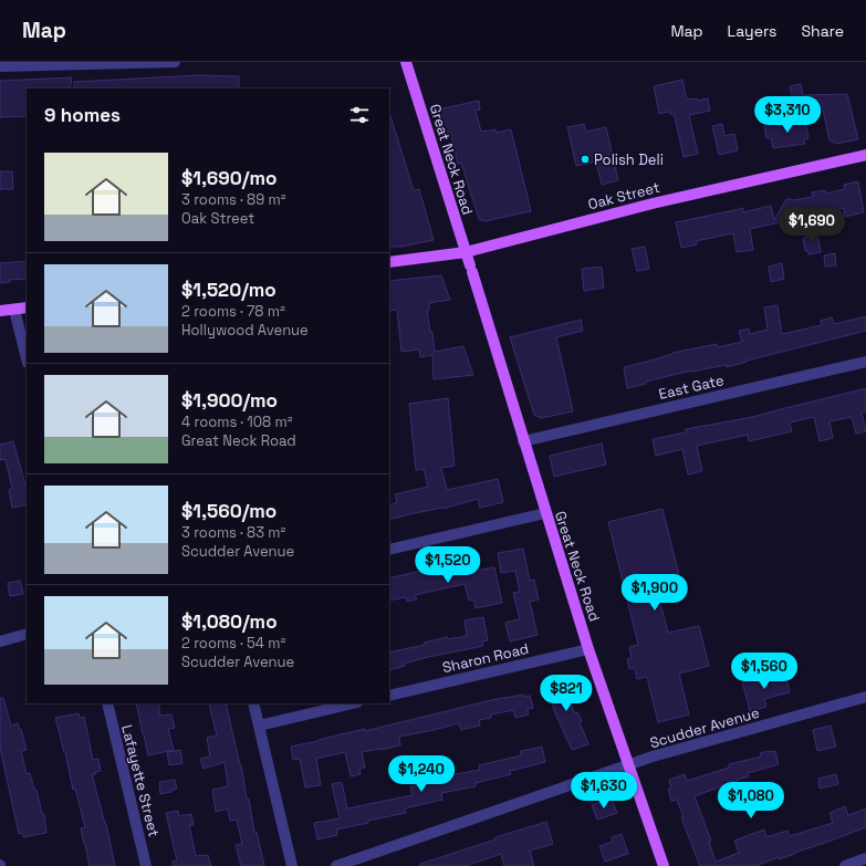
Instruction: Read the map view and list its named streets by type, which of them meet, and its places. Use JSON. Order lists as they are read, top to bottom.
{
  "streets": {
    "main road": ["Great Neck Road", "Oak Street"],
    "street": [
      "East Gate",
      "Sharon Road",
      "Scudder Avenue",
      "Lafayette Street"
    ]
  },
  "crossings": [
    ["Great Neck Road", "Oak Street"],
    ["Great Neck Road", "East Gate"],
    ["Great Neck Road", "Sharon Road"],
    ["Great Neck Road", "Scudder Avenue"]
  ],
  "places": ["Polish Deli"],
  "page": {
    "header": "Map",
    "nav": ["Map", "Layers", "Share"],
    "heading": "9 homes",
    "price": [
      "$3,310",
      "$1,690",
      "$1,520",
      "$1,900",
      "$1,560",
      "$821",
      "$1,240",
      "$1,630",
      "$1,080"
    ],
    "list": [
      {
        "name": "$1,690/mo",
        "note": "3 rooms · 89 m² · Oak Street"
      },
      {
        "name": "$1,520/mo",
        "note": "2 rooms · 78 m² · Hollywood Avenue"
      },
      {
        "name": "$1,900/mo",
        "note": "4 rooms · 108 m² · Great Neck Road"
      },
      {
        "name": "$1,560/mo",
        "note": "3 rooms · 83 m² · Scudder Avenue"
      },
      {
        "name": "$1,080/mo",
        "note": "2 rooms · 54 m² · Scudder Avenue"
      }
    ]
  }
}
